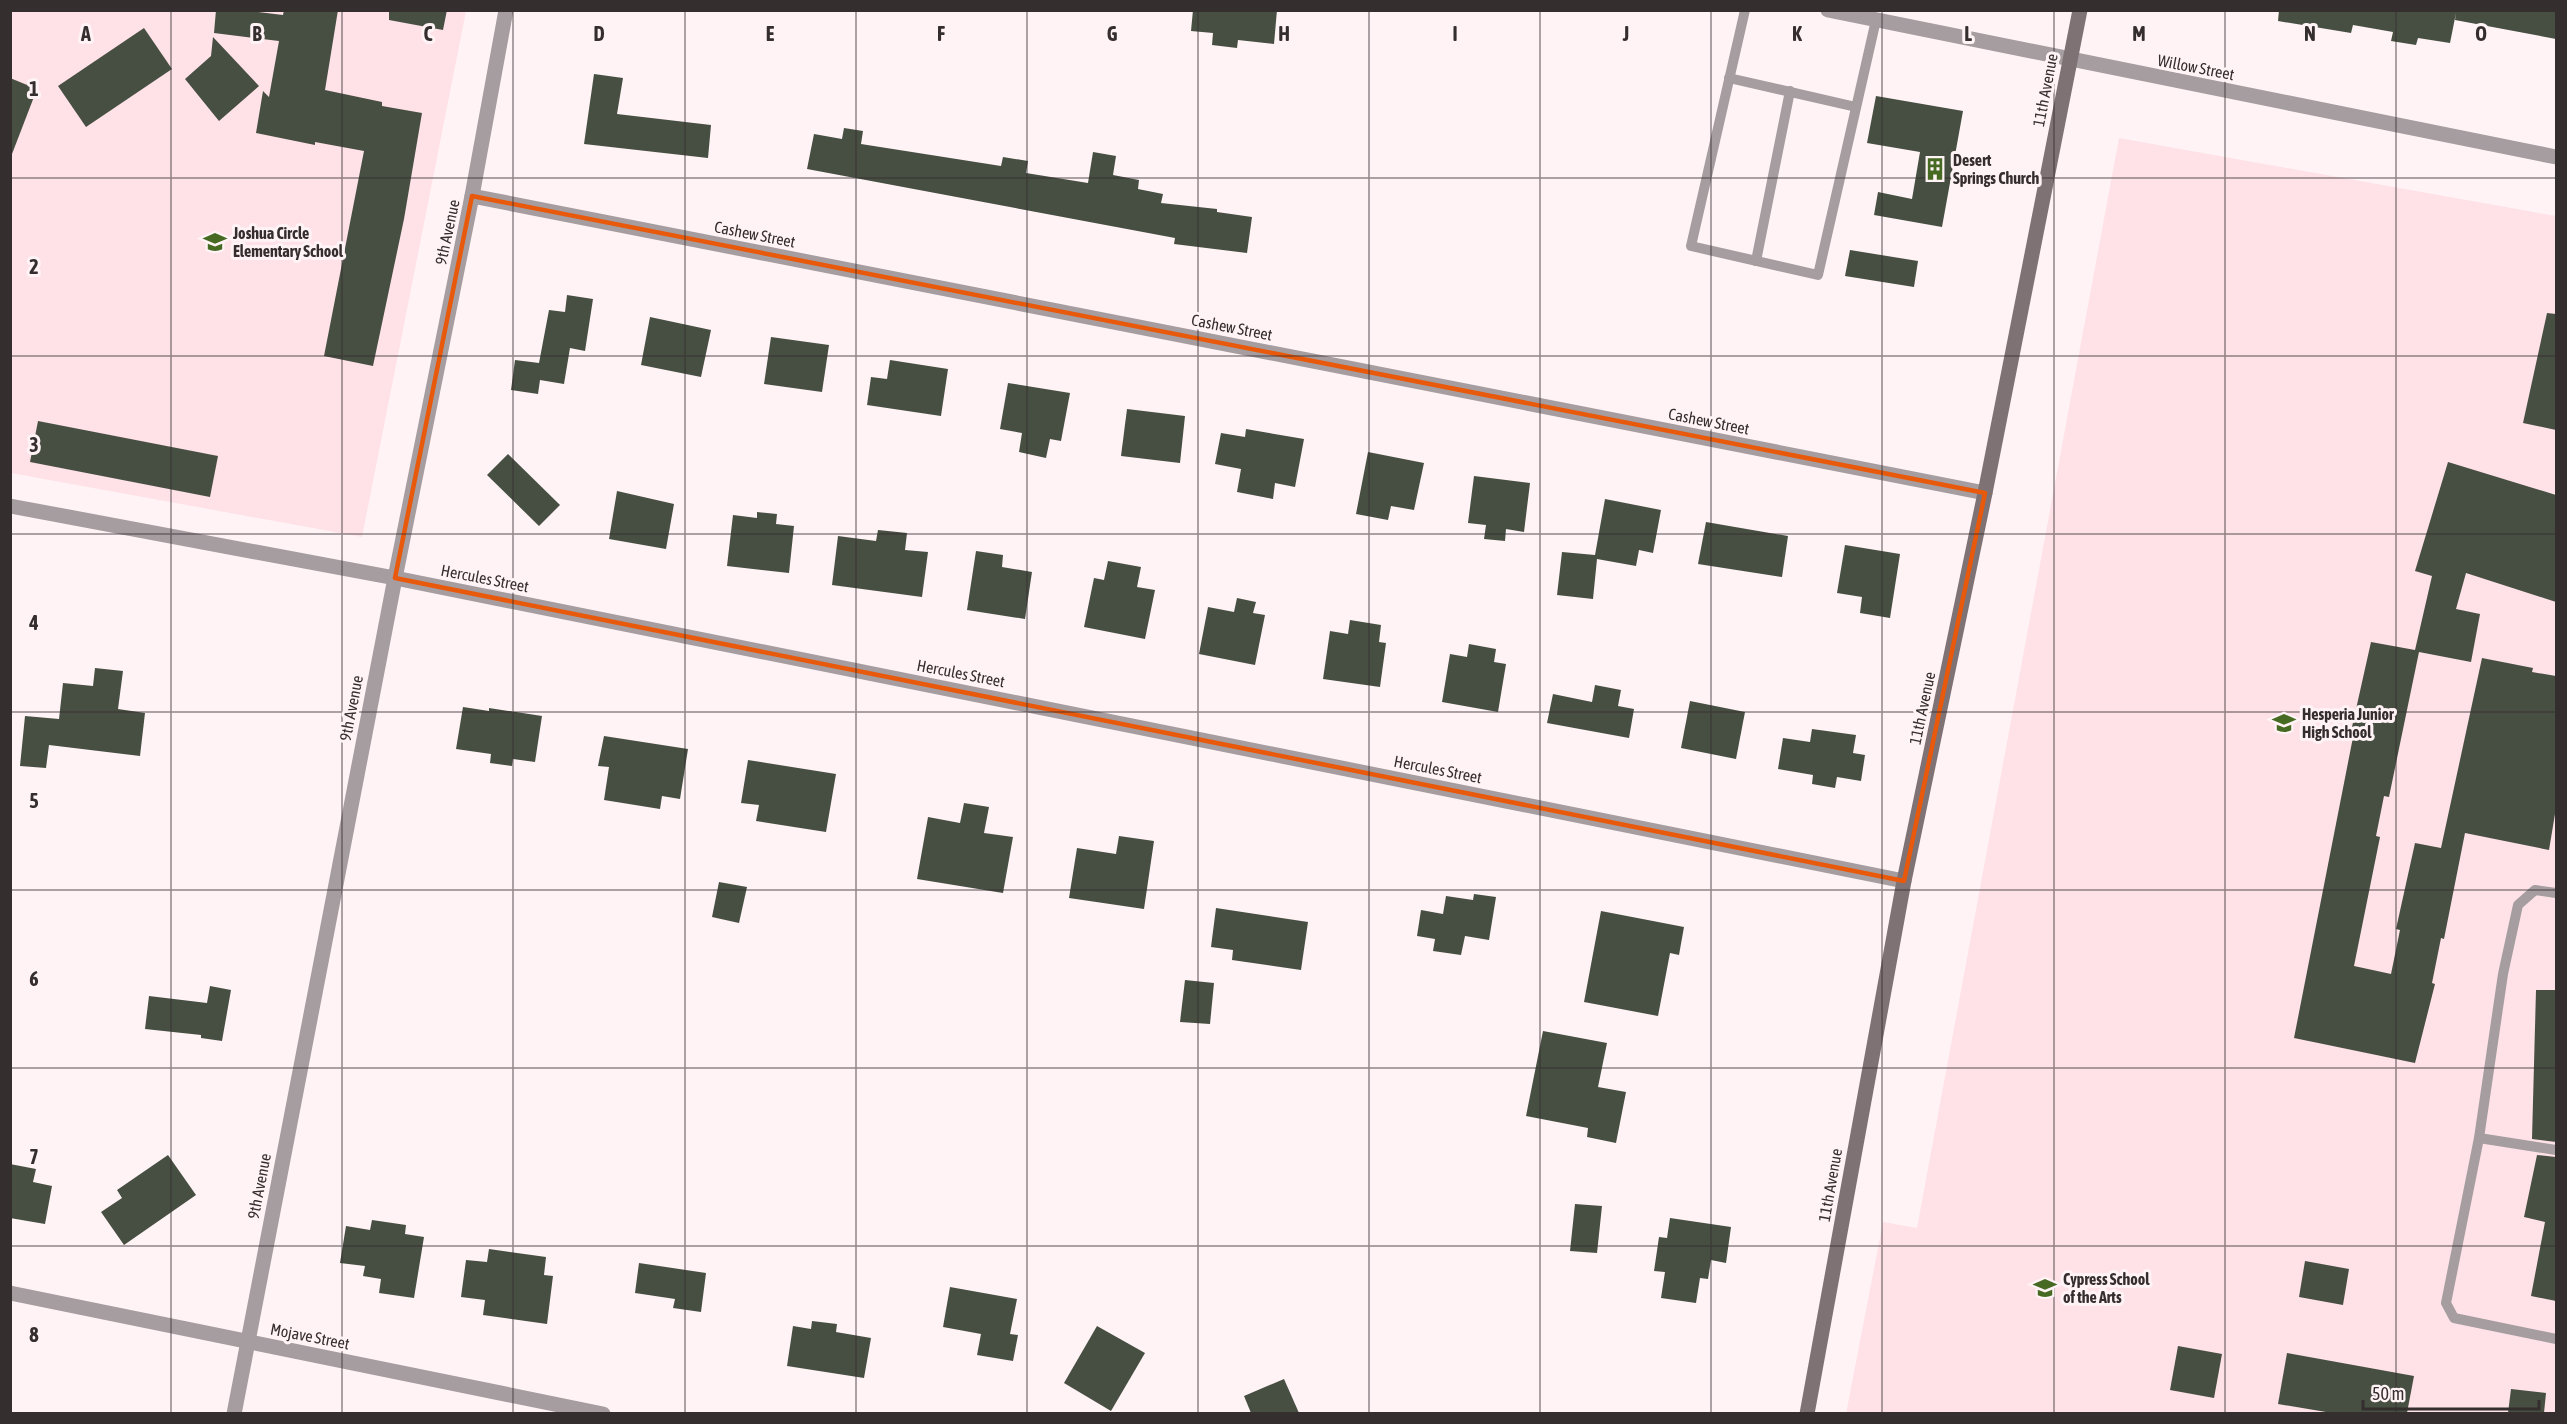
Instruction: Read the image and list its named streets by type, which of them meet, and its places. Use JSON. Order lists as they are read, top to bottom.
{
  "streets": {
    "main road": ["11th Avenue"],
    "street": [
      "Willow Street",
      "9th Avenue",
      "Cashew Street",
      "Hercules Street",
      "Mojave Street"
    ]
  },
  "crossings": [
    ["Willow Street", "11th Avenue"],
    ["11th Avenue", "Cashew Street"],
    ["11th Avenue", "Hercules Street"],
    ["9th Avenue", "Cashew Street"],
    ["9th Avenue", "Hercules Street"],
    ["9th Avenue", "Mojave Street"]
  ],
  "places": {
    "building": ["Desert Springs Church"],
    "school or university": ["Joshua Circle Elementary School", "Hesperia Junior High School", "Cypress School of the Arts"]
  },
  "scale_bar": "50 m",
  "grid": {
    "columns": [
      "A",
      "B",
      "C",
      "D",
      "E",
      "F",
      "G",
      "H",
      "I",
      "J",
      "K",
      "L",
      "M",
      "N",
      "O"
    ],
    "rows": [
      "1",
      "2",
      "3",
      "4",
      "5",
      "6",
      "7",
      "8"
    ]
  }
}
